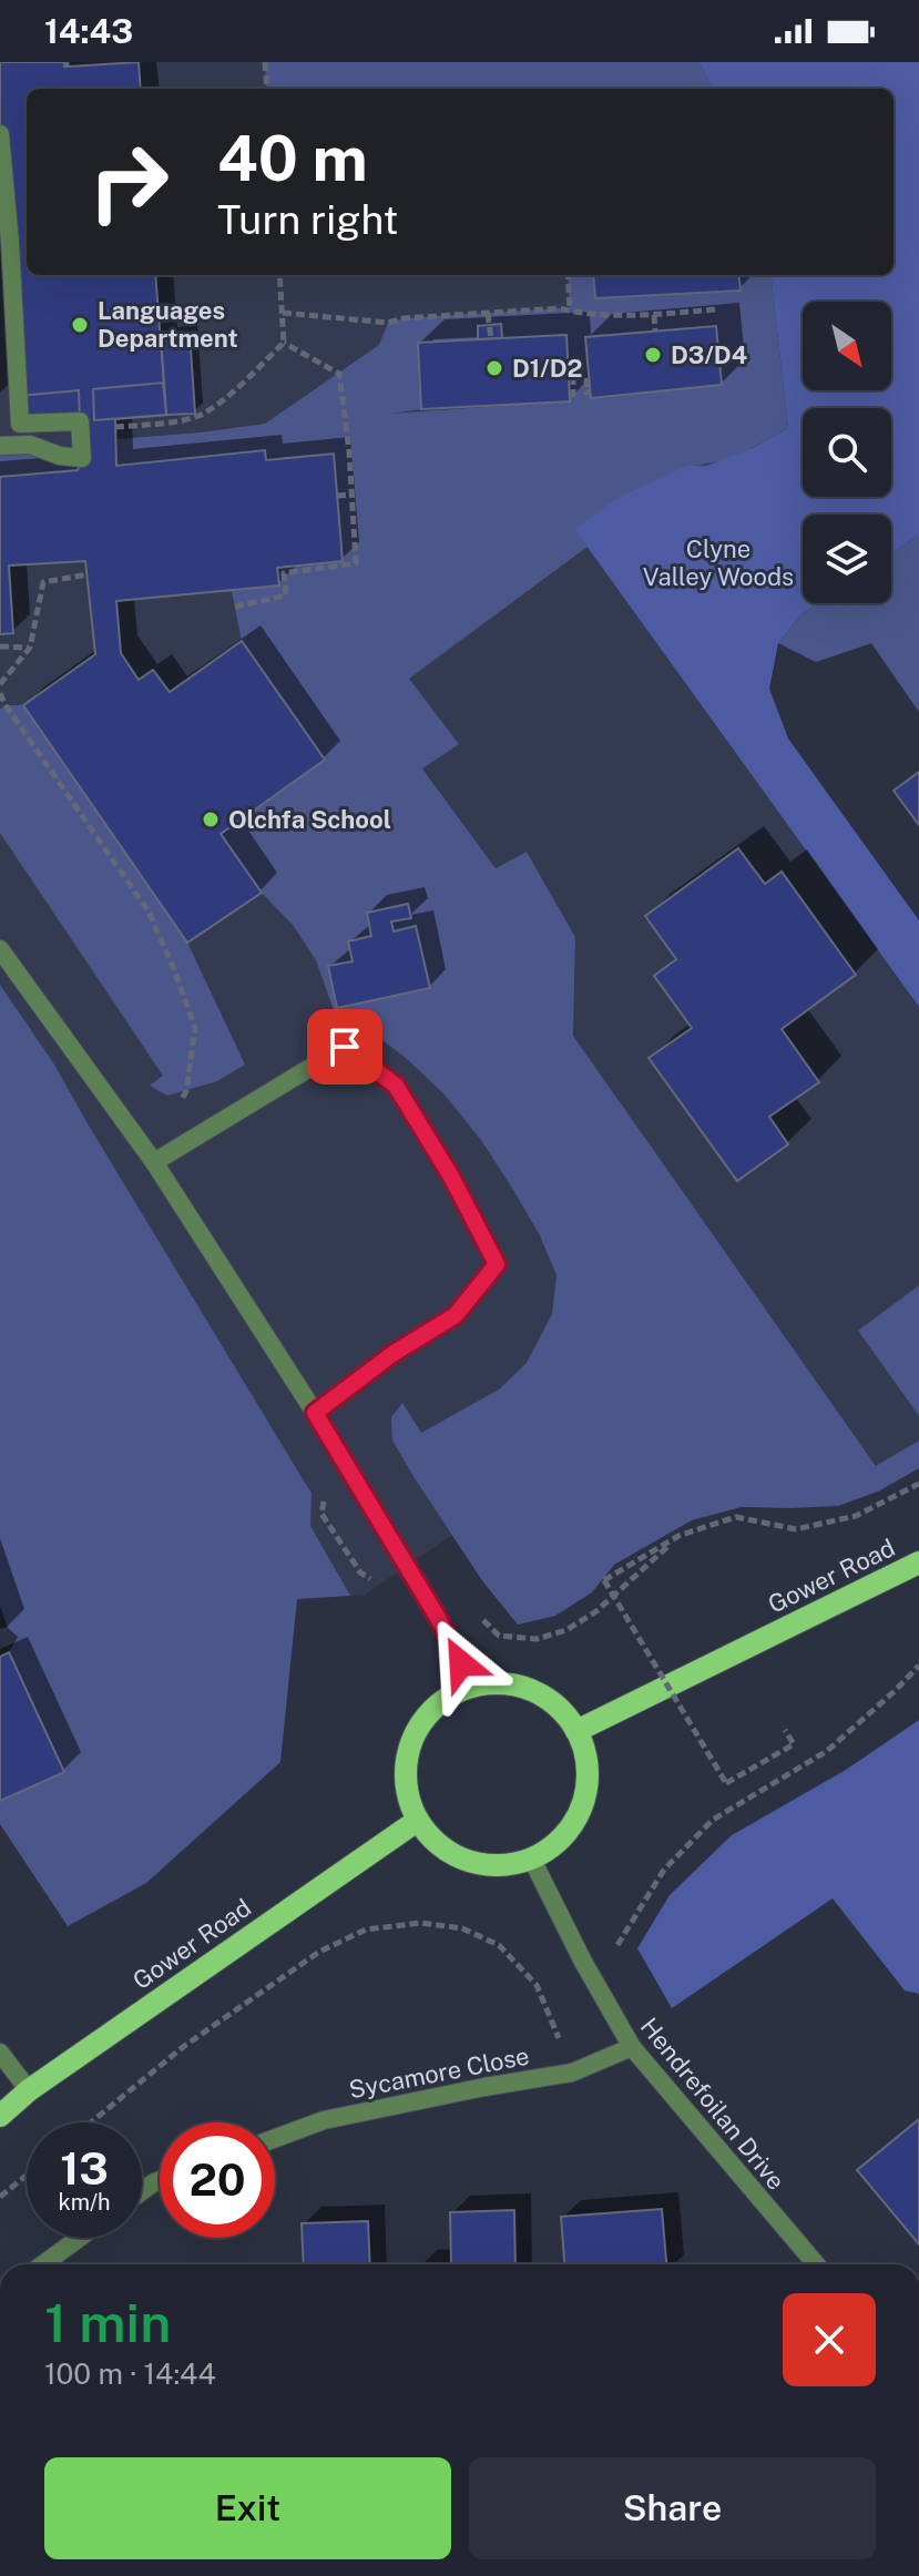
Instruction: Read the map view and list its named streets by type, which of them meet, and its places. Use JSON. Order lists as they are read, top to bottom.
{
  "streets": {
    "main road": ["Gower Road"],
    "street": ["Sycamore Close", "Hendrefoilan Drive"]
  },
  "crossings": [
    ["Gower Road", "Hendrefoilan Drive"],
    ["Sycamore Close", "Hendrefoilan Drive"]
  ],
  "parks": ["Clyne Valley Woods"],
  "places": [
    "Languages Department",
    "D3/D4",
    "D1/D2",
    "Olchfa School"
  ],
  "north": "bottom right",
  "page": {
    "status": "14:43",
    "turn": ["40 m", "Turn right"],
    "speed": "13 km/h",
    "limit": "20",
    "heading": ["1 min", "100 m · 14:44"],
    "buttons": ["Exit", "Share"]
  }
}
